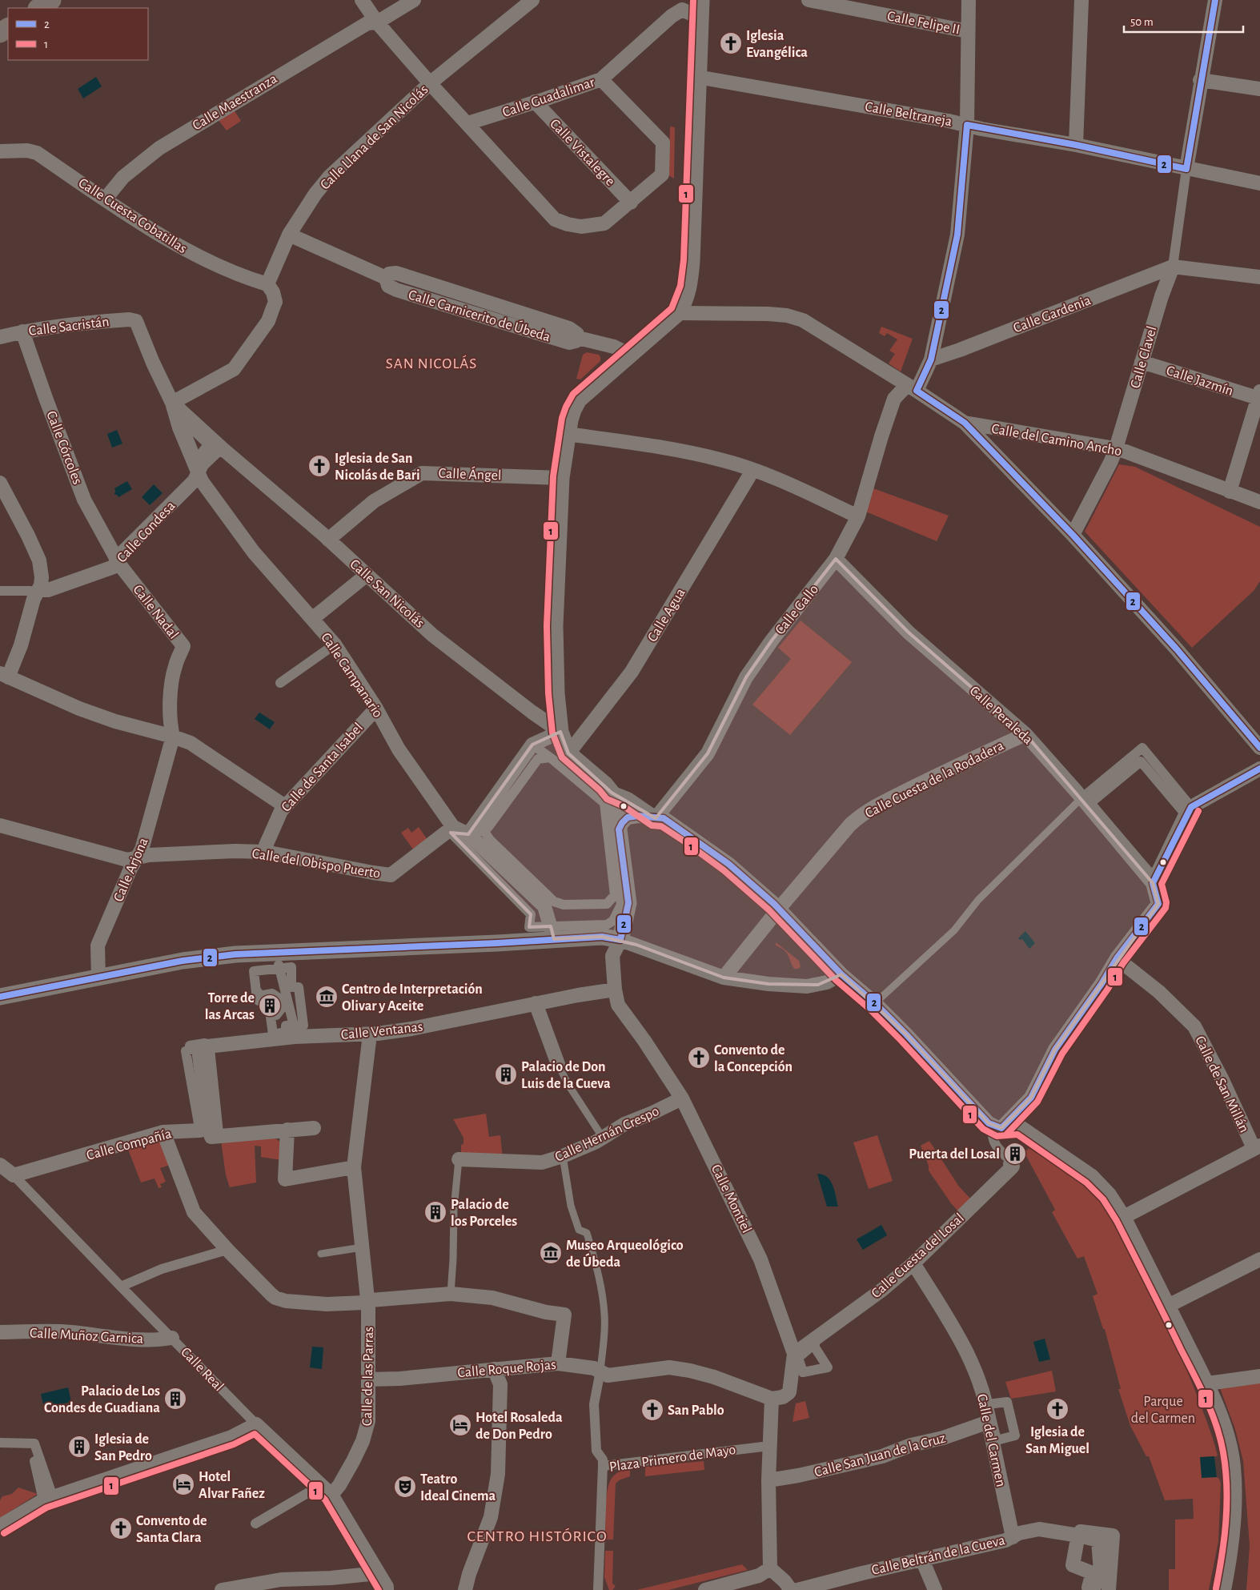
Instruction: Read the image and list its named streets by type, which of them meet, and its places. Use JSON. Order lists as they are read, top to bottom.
{
  "streets": {
    "street": [
      "Calle Felipe II",
      "Calle Guadalimar",
      "Calle Maestranza",
      "Calle Beltraneja",
      "Calle Llana de San Nicolás",
      "Calle Vistalegre",
      "Calle Cuesta Cobatillas",
      "Calle Gardenia",
      "Calle Carnicerito de Úbeda",
      "Calle Sacristán",
      "Calle Clavel",
      "Calle Jazmín",
      "Calle del Camino Ancho",
      "Calle Córcoles",
      "Calle Ángel",
      "Calle Condesa",
      "Calle San Nicolás",
      "Calle Gallo",
      "Calle Nadal",
      "Calle Agua",
      "Calle Campanario",
      "Calle Peraleda",
      "Calle de Santa Isabel",
      "Calle Cuesta de la Rodadera",
      "Calle del Obispo Puerto",
      "Calle Arjona",
      "Calle Ventanas",
      "Calle de San Millán",
      "Calle Hernán Crespo",
      "Calle Compañía",
      "Calle Montiel",
      "Calle Cuesta del Losal",
      "Calle Muñoz Garnica",
      "Calle Roque Rojas",
      "Calle Real",
      "Calle de las Parras",
      "Calle del Carmen",
      "Calle San Juan de la Cruz",
      "Plaza Primero de Mayo",
      "Calle Beltrán de la Cueva"
    ]
  },
  "crossings": [
    ["Calle Felipe II", "Calle Gallo"],
    ["Calle Guadalimar", "Calle Vistalegre"],
    ["Calle Maestranza", "Calle Cuesta Cobatillas"],
    ["Calle Beltraneja", "Calle Gallo"],
    ["Calle Llana de San Nicolás", "Calle Cuesta Cobatillas"],
    ["Calle Llana de San Nicolás", "Calle Carnicerito de Úbeda"],
    ["Calle Gardenia", "Calle Clavel"],
    ["Calle Gardenia", "Calle Gallo"],
    ["Calle Sacristán", "Calle Córcoles"],
    ["Calle Sacristán", "Calle San Nicolás"],
    ["Calle Sacristán", "Calle Campanario"],
    ["Calle Clavel", "Calle Jazmín"],
    ["Calle Clavel", "Calle del Camino Ancho"],
    ["Calle Córcoles", "Calle Condesa"],
    ["Calle Córcoles", "Calle Nadal"],
    ["Calle Ángel", "Calle San Nicolás"],
    ["Calle Condesa", "Calle San Nicolás"],
    ["Calle Condesa", "Calle Nadal"],
    ["Calle Condesa", "Calle Campanario"],
    ["Calle San Nicolás", "Calle Campanario"],
    ["Calle Gallo", "Calle Peraleda"],
    ["Calle Nadal", "Calle Arjona"],
    ["Calle Campanario", "Calle de Santa Isabel"],
    ["Calle Campanario", "Calle del Obispo Puerto"],
    ["Calle Peraleda", "Calle Cuesta de la Rodadera"],
    ["Calle de Santa Isabel", "Calle del Obispo Puerto"],
    ["Calle del Obispo Puerto", "Calle Arjona"],
    ["Calle Ventanas", "Calle Compañía"],
    ["Calle Ventanas", "Calle Montiel"],
    ["Calle Ventanas", "Calle de las Parras"],
    ["Calle Hernán Crespo", "Calle Montiel"],
    ["Calle Compañía", "Calle Real"],
    ["Calle Montiel", "Calle Cuesta del Losal"],
    ["Calle Cuesta del Losal", "Calle del Carmen"],
    ["Calle Muñoz Garnica", "Calle Real"],
    ["Calle Roque Rojas", "Calle de las Parras"],
    ["Calle Real", "Calle de las Parras"],
    ["Calle del Carmen", "Calle San Juan de la Cruz"],
    ["Calle del Carmen", "Calle Beltrán de la Cueva"]
  ],
  "districts": ["SAN NICOLÁS", "CENTRO HISTÓRICO"],
  "parks": ["Parque del Carmen"],
  "places": {
    "church": [
      "Iglesia Evangélica",
      "Iglesia de San Nicolás de Bari",
      "Convento de la Concepción",
      "Iglesia de San Miguel",
      "San Pablo",
      "Convento de Santa Clara"
    ],
    "museum": ["Centro de Interpretación Olivar y Aceite", "Museo Arqueológico de Úbeda"],
    "building": [
      "Torre de las Arcas",
      "Palacio de Don Luis de la Cueva",
      "Puerta del Losal",
      "Palacio de los Porceles",
      "Palacio de Los Condes de Guadiana",
      "Iglesia de San Pedro"
    ],
    "hotel": ["Hotel Rosaleda de Don Pedro", "Hotel Alvar Fañez"],
    "theatre": ["Teatro Ideal Cinema"]
  },
  "lines": ["transit line 2", "transit line 1"],
  "legend": ["2", "1"],
  "scale_bar": "50 m"
}
